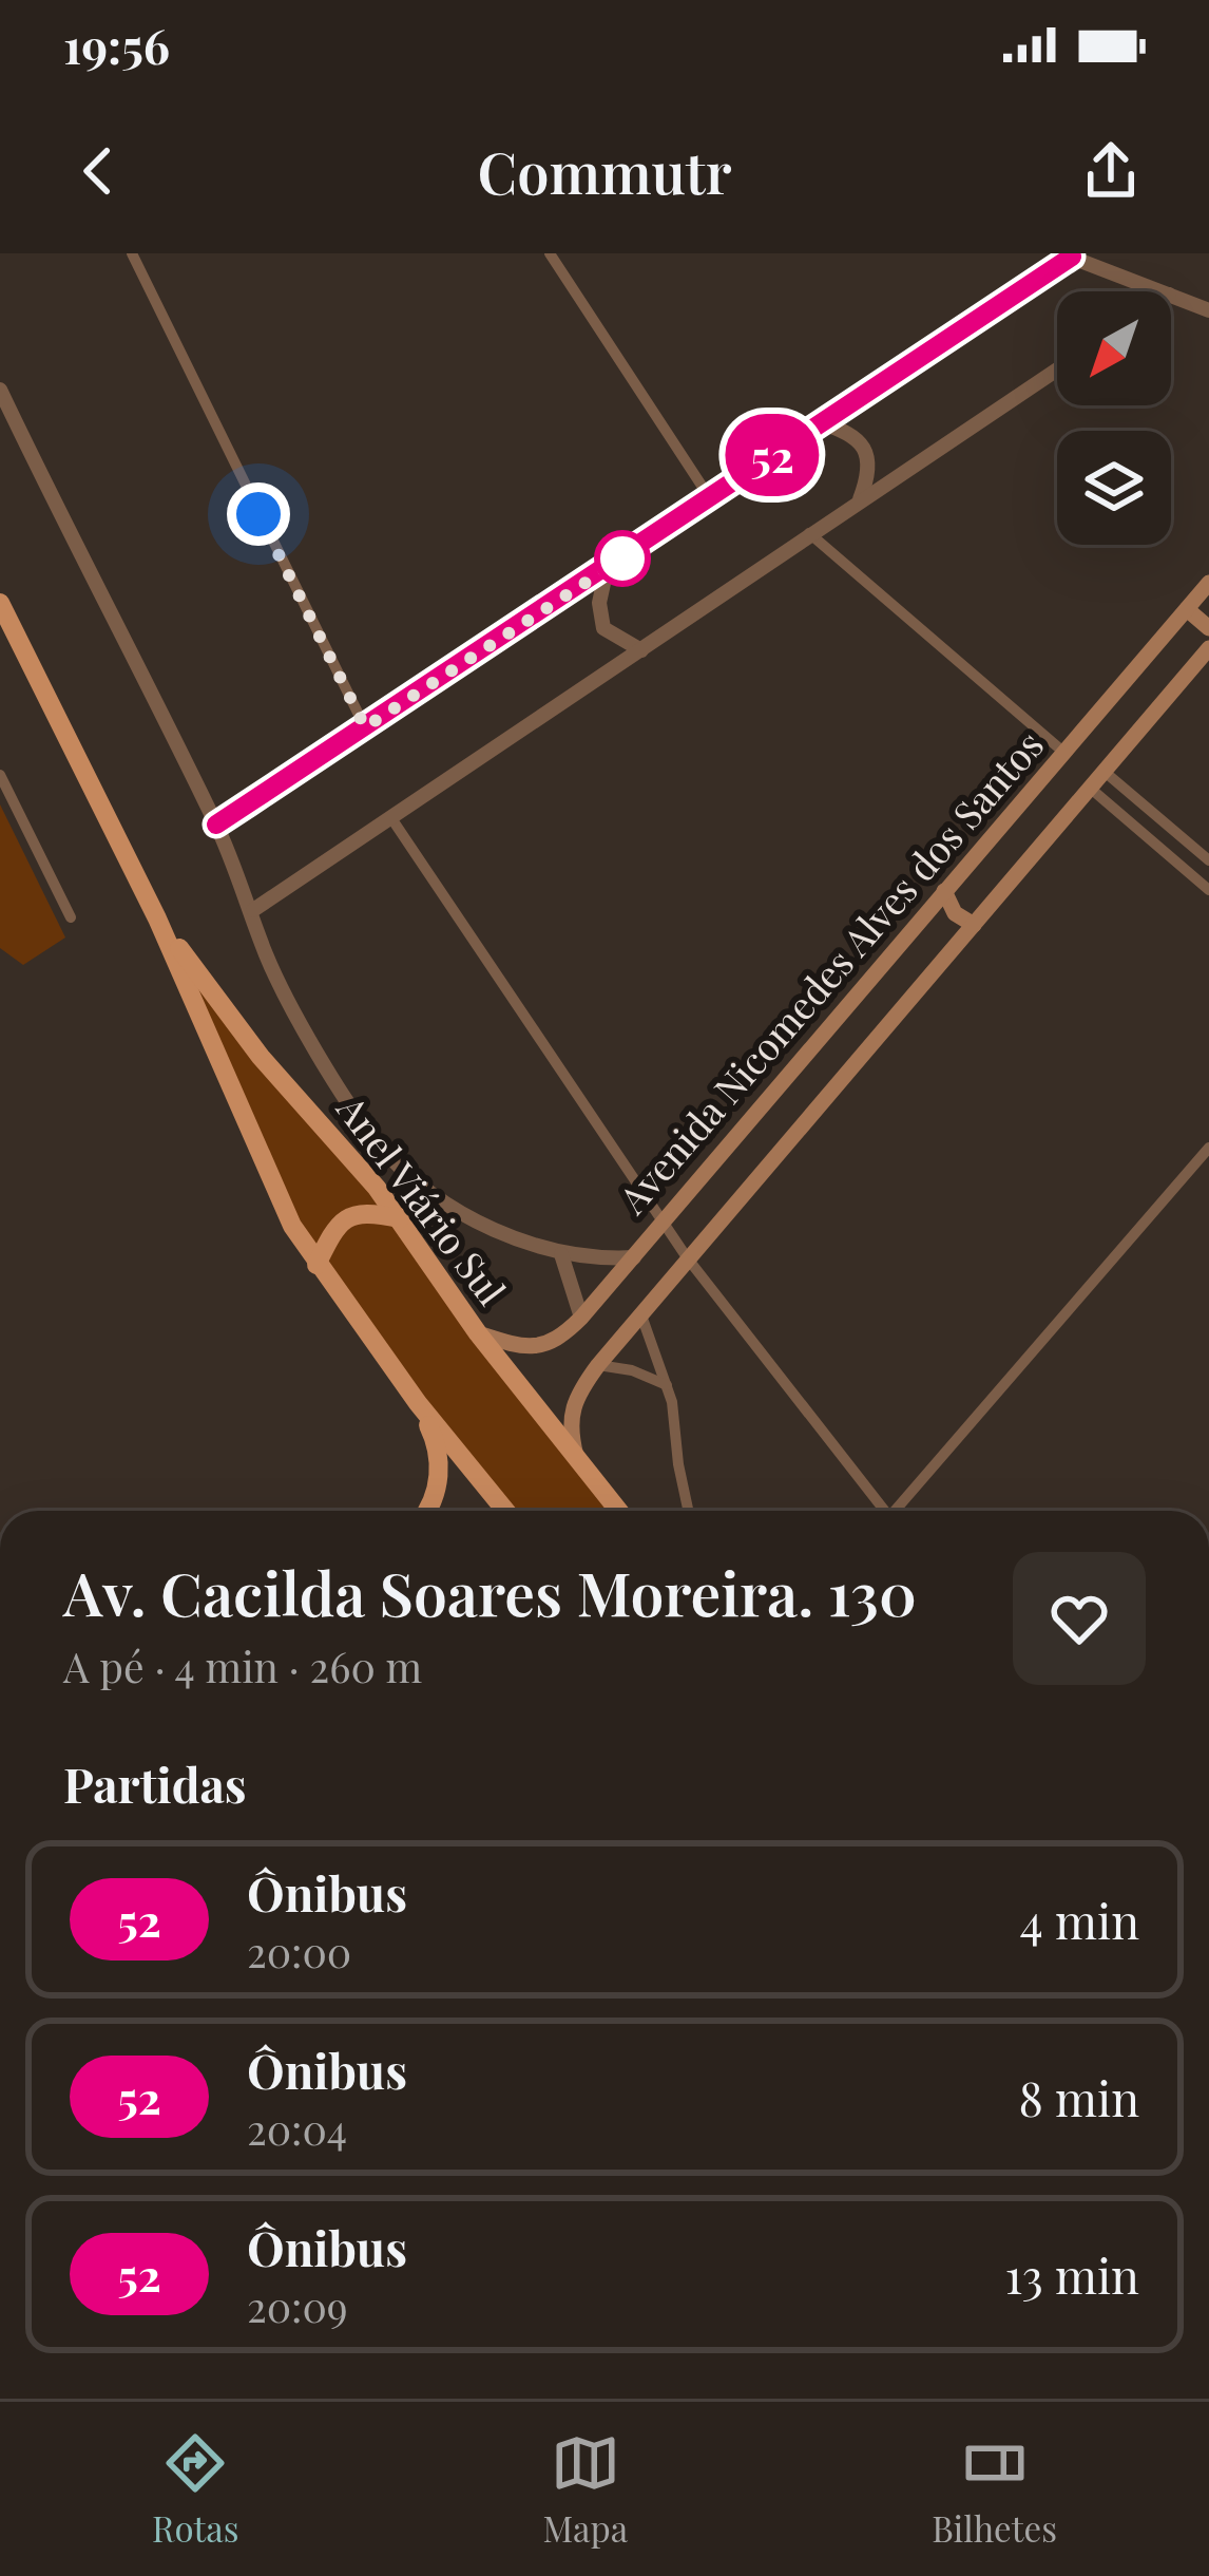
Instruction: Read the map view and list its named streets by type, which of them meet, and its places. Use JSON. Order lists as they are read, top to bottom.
{
  "streets": {
    "main road": ["Avenida Nicomedes Alves dos Santos", "Anel Viário Sul"]
  },
  "crossings": [
    ["Avenida Nicomedes Alves dos Santos", "Anel Viário Sul"]
  ],
  "lines": ["bus line 52"],
  "north": "bottom left",
  "page": {
    "status": "19:56",
    "header": "Commutr",
    "on_map": "52",
    "heading": [
      ["Av. Cacilda Soares Moreira. 130", "A pé · 4 min · 260 m"],
      "Partidas"
    ],
    "list": [
      {
        "mark": "52",
        "name": "Ônibus",
        "note": "20:00",
        "value": "4 min"
      },
      {
        "mark": "52",
        "name": "Ônibus",
        "note": "20:04",
        "value": "8 min"
      },
      {
        "mark": "52",
        "name": "Ônibus",
        "note": "20:09",
        "value": "13 min"
      }
    ],
    "tabs": ["Rotas", "Mapa", "Bilhetes"]
  }
}
